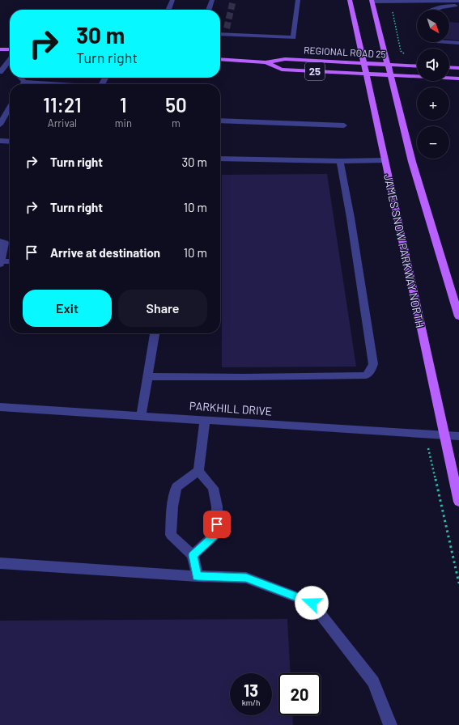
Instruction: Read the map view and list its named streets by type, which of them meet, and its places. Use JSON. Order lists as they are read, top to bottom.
{
  "streets": {
    "main road": ["REGIONAL ROAD 25", "25", "JAMES SNOW PARKWAY NORTH"],
    "street": ["PARKHILL DRIVE"]
  },
  "crossings": [
    ["REGIONAL ROAD 25", "JAMES SNOW PARKWAY NORTH"],
    ["JAMES SNOW PARKWAY NORTH", "PARKHILL DRIVE"]
  ],
  "north": "bottom right",
  "page": {
    "map_buttons": ["+", "−"],
    "turn": ["30 m", "Turn right"],
    "eta": [
      "11:21",
      "Arrival",
      "1",
      "min",
      "50",
      "m"
    ],
    "list": [
      {
        "name": "Turn right",
        "value": "30 m"
      },
      {
        "name": "Turn right",
        "value": "10 m"
      },
      {
        "name": "Arrive at destination",
        "value": "10 m"
      }
    ],
    "buttons": ["Exit", "Share"],
    "speed": "13 km/h",
    "limit": "20"
  }
}
